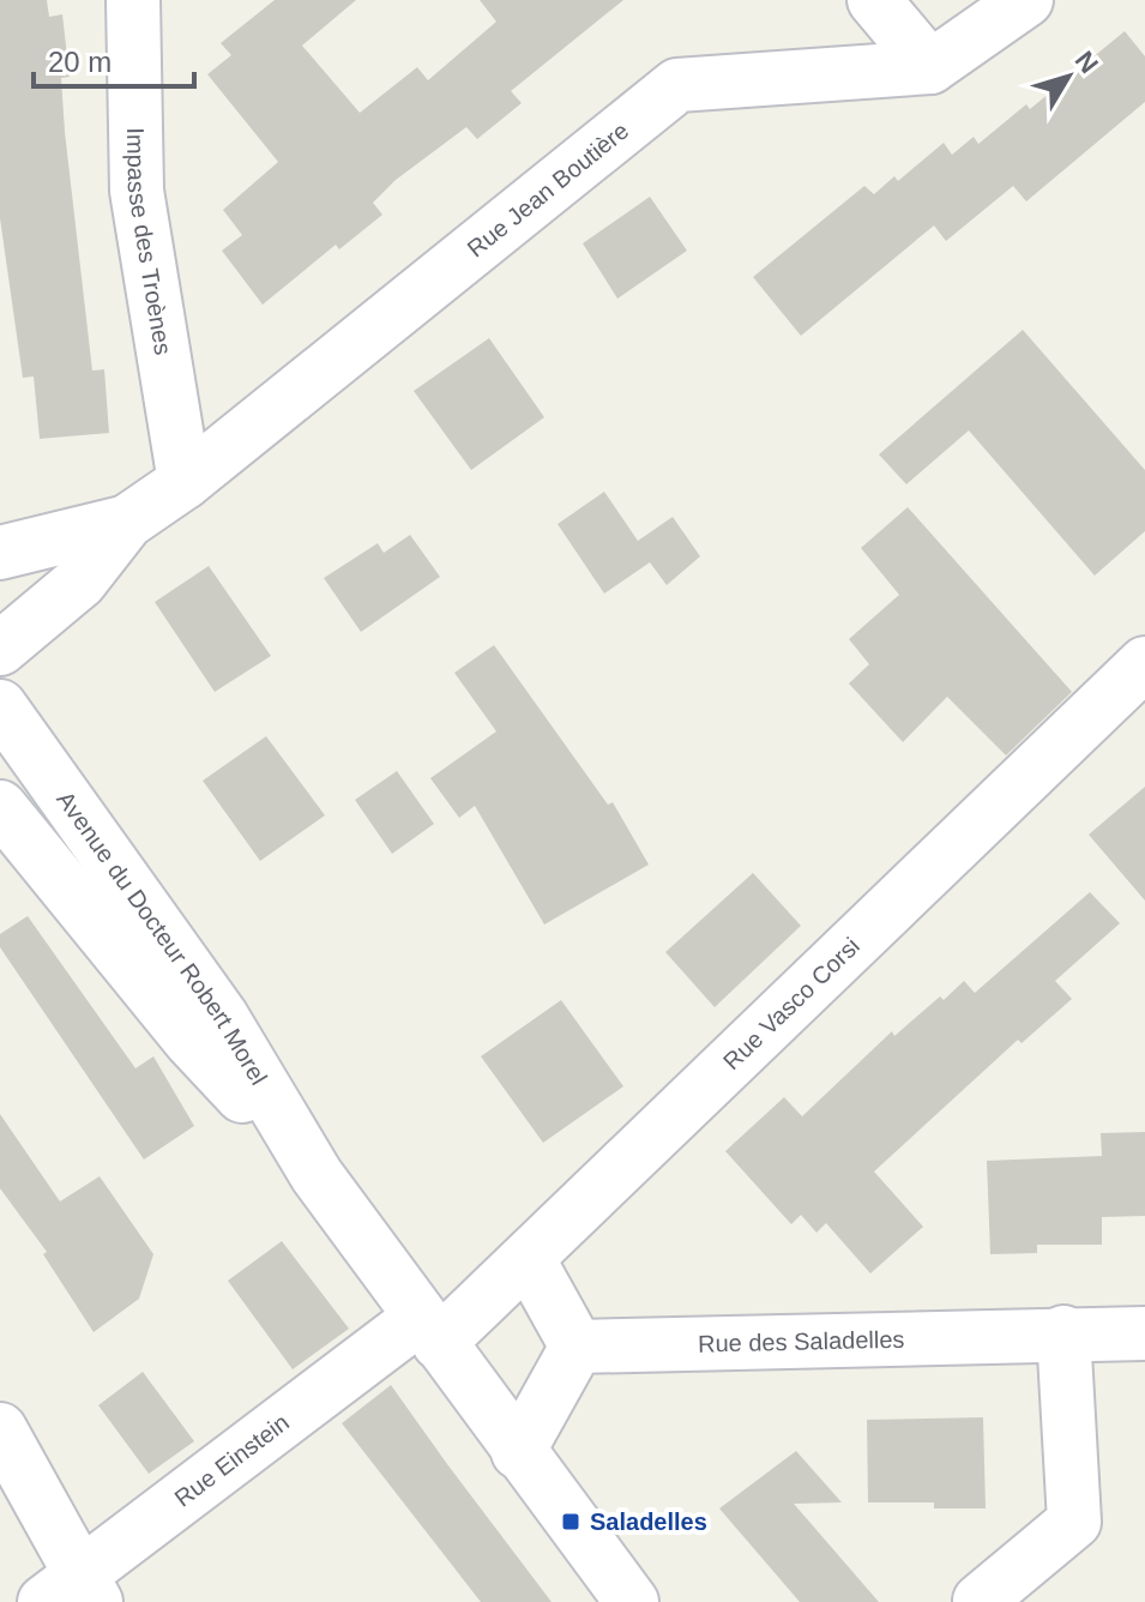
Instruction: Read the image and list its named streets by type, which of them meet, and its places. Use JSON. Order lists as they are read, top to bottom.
{
  "streets": {
    "street": [
      "Rue Jean Boutière",
      "Impasse des Troènes",
      "Avenue du Docteur Robert Morel",
      "Rue Vasco Corsi",
      "Rue des Saladelles",
      "Rue Einstein"
    ]
  },
  "crossings": [
    ["Rue Jean Boutière", "Impasse des Troènes"],
    ["Avenue du Docteur Robert Morel", "Rue Vasco Corsi"],
    ["Avenue du Docteur Robert Morel", "Rue Einstein"],
    ["Rue Vasco Corsi", "Rue Einstein"]
  ],
  "places": {
    "transit": ["Saladelles"]
  },
  "scale_bar": "20 m",
  "north": "top right"
}
